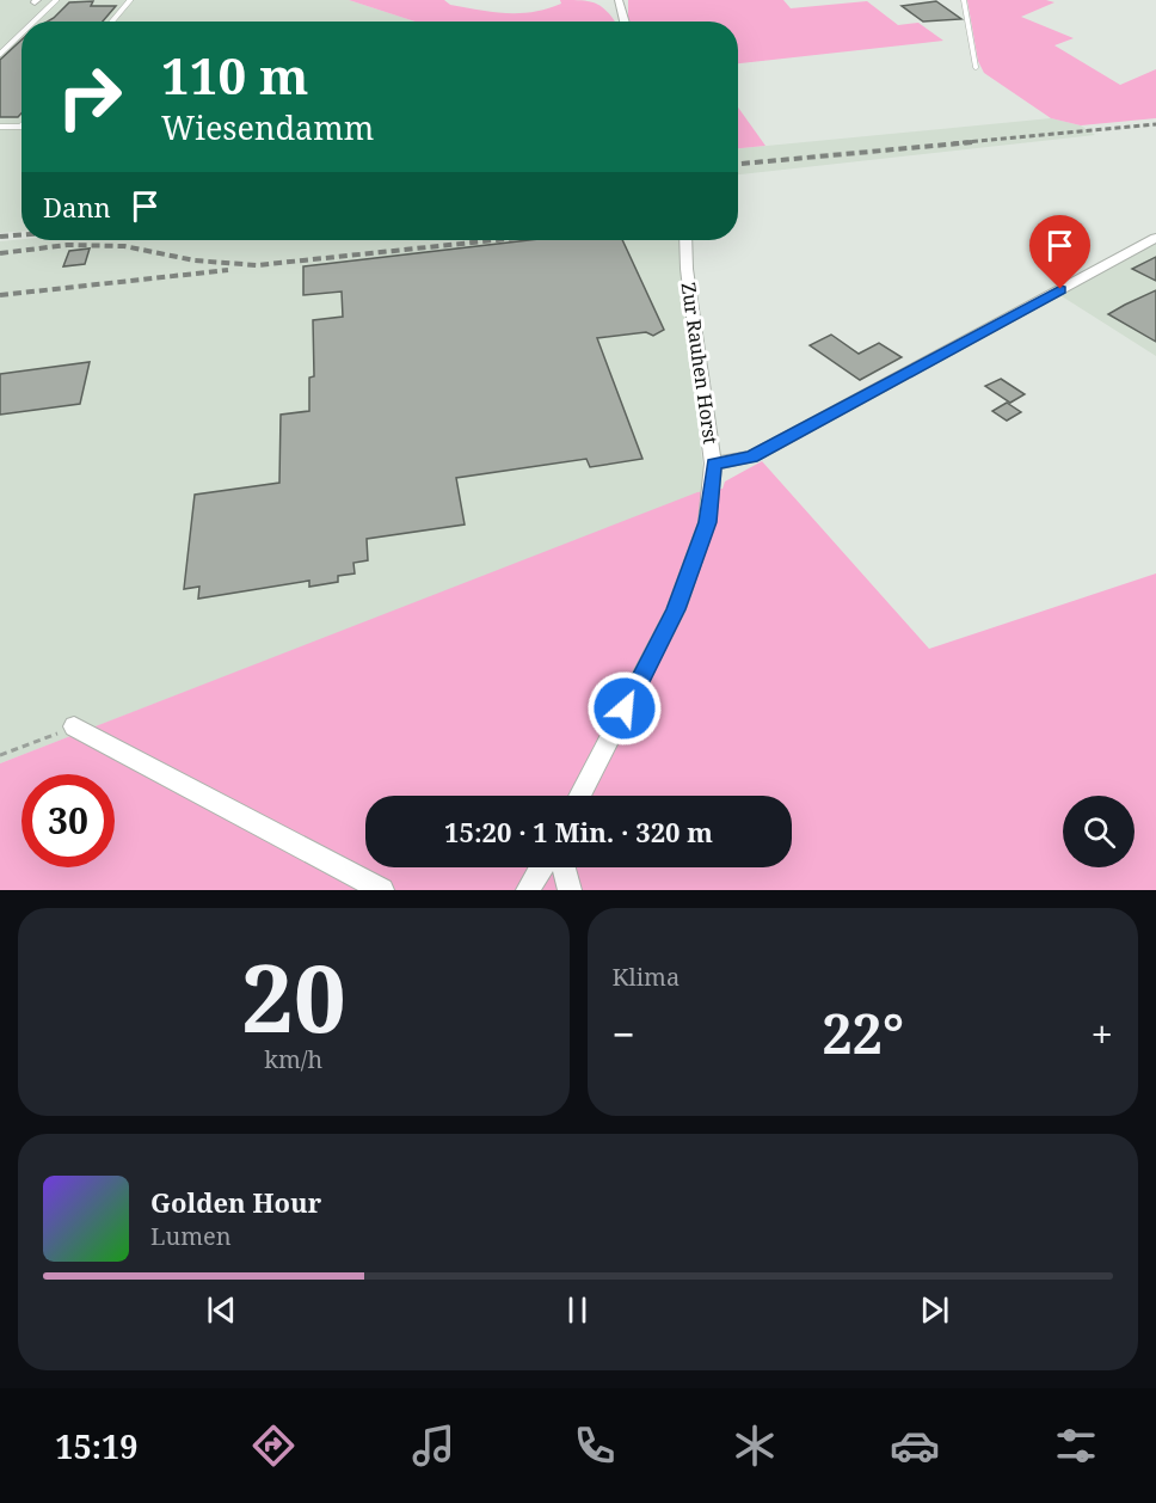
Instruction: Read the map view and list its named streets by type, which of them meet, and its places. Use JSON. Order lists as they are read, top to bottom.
{
  "streets": {
    "street": ["Zur Rauhen Horst"]
  },
  "page": {
    "turn": ["110 m", "Wiesendamm"],
    "then": "Dann",
    "limit": "30",
    "trip": "15:20 · 1 Min. · 320 m",
    "tile": [
      ["20", "km/h"],
      "Klima"
    ],
    "heat": ["−", "22°", "+"],
    "song": ["Golden Hour", "Lumen"],
    "tabs": "15:19"
  }
}
